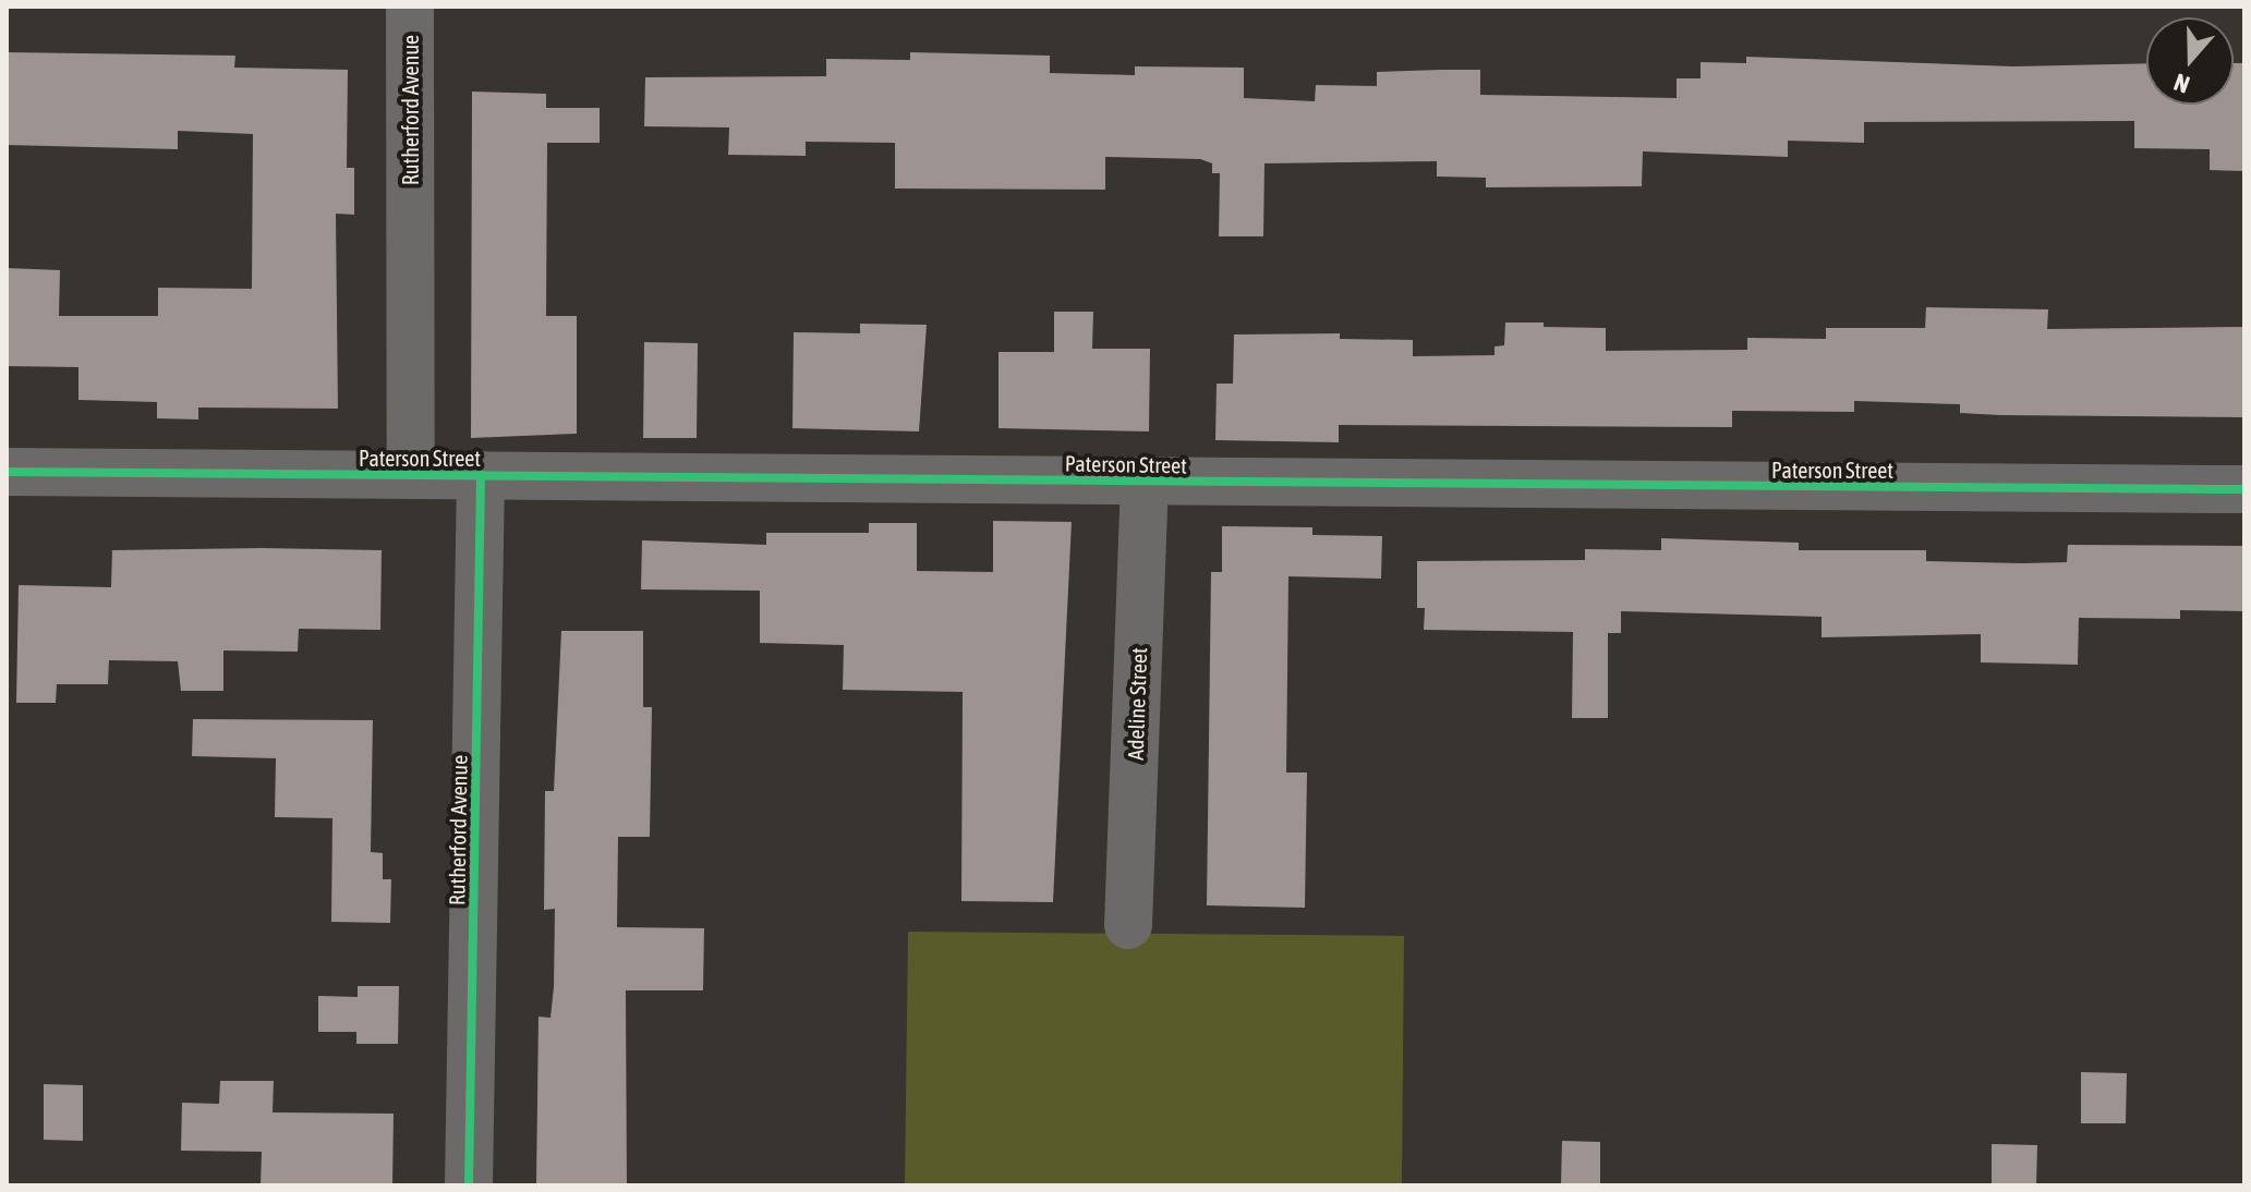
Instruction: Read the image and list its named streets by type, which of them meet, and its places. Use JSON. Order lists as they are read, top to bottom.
{
  "streets": {
    "street": ["Rutherford Avenue", "Paterson Street", "Adeline Street"]
  },
  "crossings": [
    ["Rutherford Avenue", "Paterson Street"],
    ["Paterson Street", "Adeline Street"]
  ],
  "north": "bottom"
}
